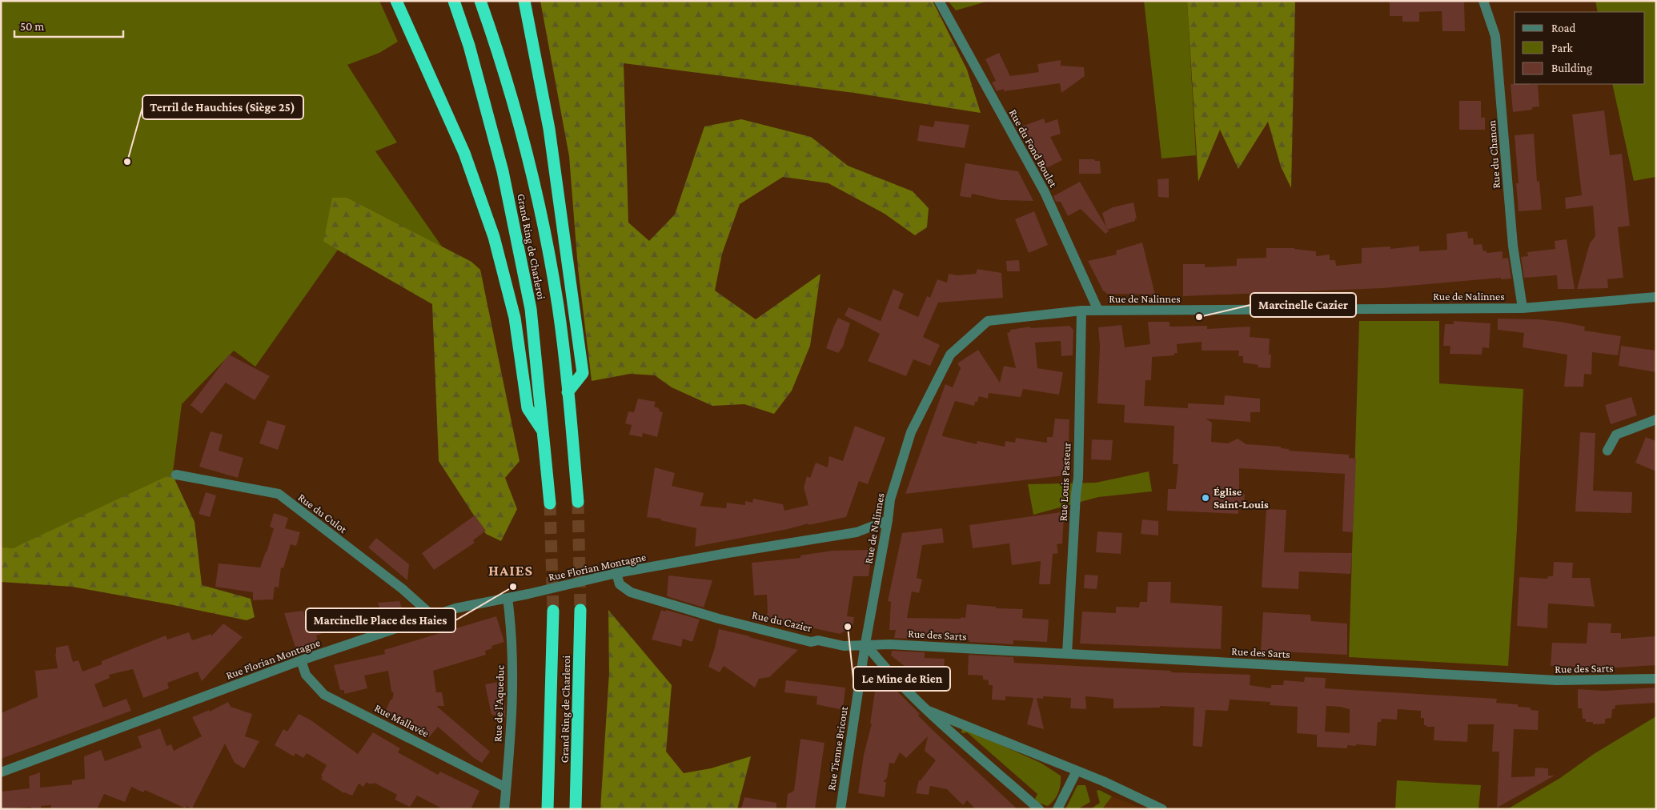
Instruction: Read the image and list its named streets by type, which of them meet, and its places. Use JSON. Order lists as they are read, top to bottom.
{
  "streets": {
    "highway": ["Grand Ring de Charleroi"],
    "street": [
      "Rue du Fond Boulet",
      "Rue du Chanon",
      "Rue de Nalinnes",
      "Rue Louis Pasteur",
      "Rue du Culot",
      "Rue Florian Montagne",
      "Rue du Cazier",
      "Rue des Sarts",
      "Rue de l'Aqueduc",
      "Rue Mallavée",
      "Rue Tienne Bricout"
    ]
  },
  "crossings": [
    ["Rue du Fond Boulet", "Rue de Nalinnes"],
    ["Rue du Chanon", "Rue de Nalinnes"],
    ["Rue de Nalinnes", "Rue Louis Pasteur"],
    ["Rue de Nalinnes", "Rue Florian Montagne"],
    ["Rue de Nalinnes", "Rue du Cazier"],
    ["Rue de Nalinnes", "Rue des Sarts"],
    ["Rue de Nalinnes", "Rue Tienne Bricout"],
    ["Rue Louis Pasteur", "Rue des Sarts"],
    ["Rue du Culot", "Rue Florian Montagne"],
    ["Rue Florian Montagne", "Rue du Cazier"],
    ["Rue Florian Montagne", "Rue de l'Aqueduc"],
    ["Rue Florian Montagne", "Rue Mallavée"],
    ["Rue du Cazier", "Rue des Sarts"],
    ["Rue du Cazier", "Rue Tienne Bricout"],
    ["Rue des Sarts", "Rue Tienne Bricout"],
    ["Rue de l'Aqueduc", "Rue Mallavée"]
  ],
  "districts": ["HAIES"],
  "places": [
    "Terril de Hauchies (Siège 25)",
    "Marcinelle Cazier",
    "Église Saint-Louis",
    "Marcinelle Place des Haies",
    "Le Mine de Rien"
  ],
  "legend": ["Road", "Park", "Building"],
  "scale_bar": "50 m"
}
